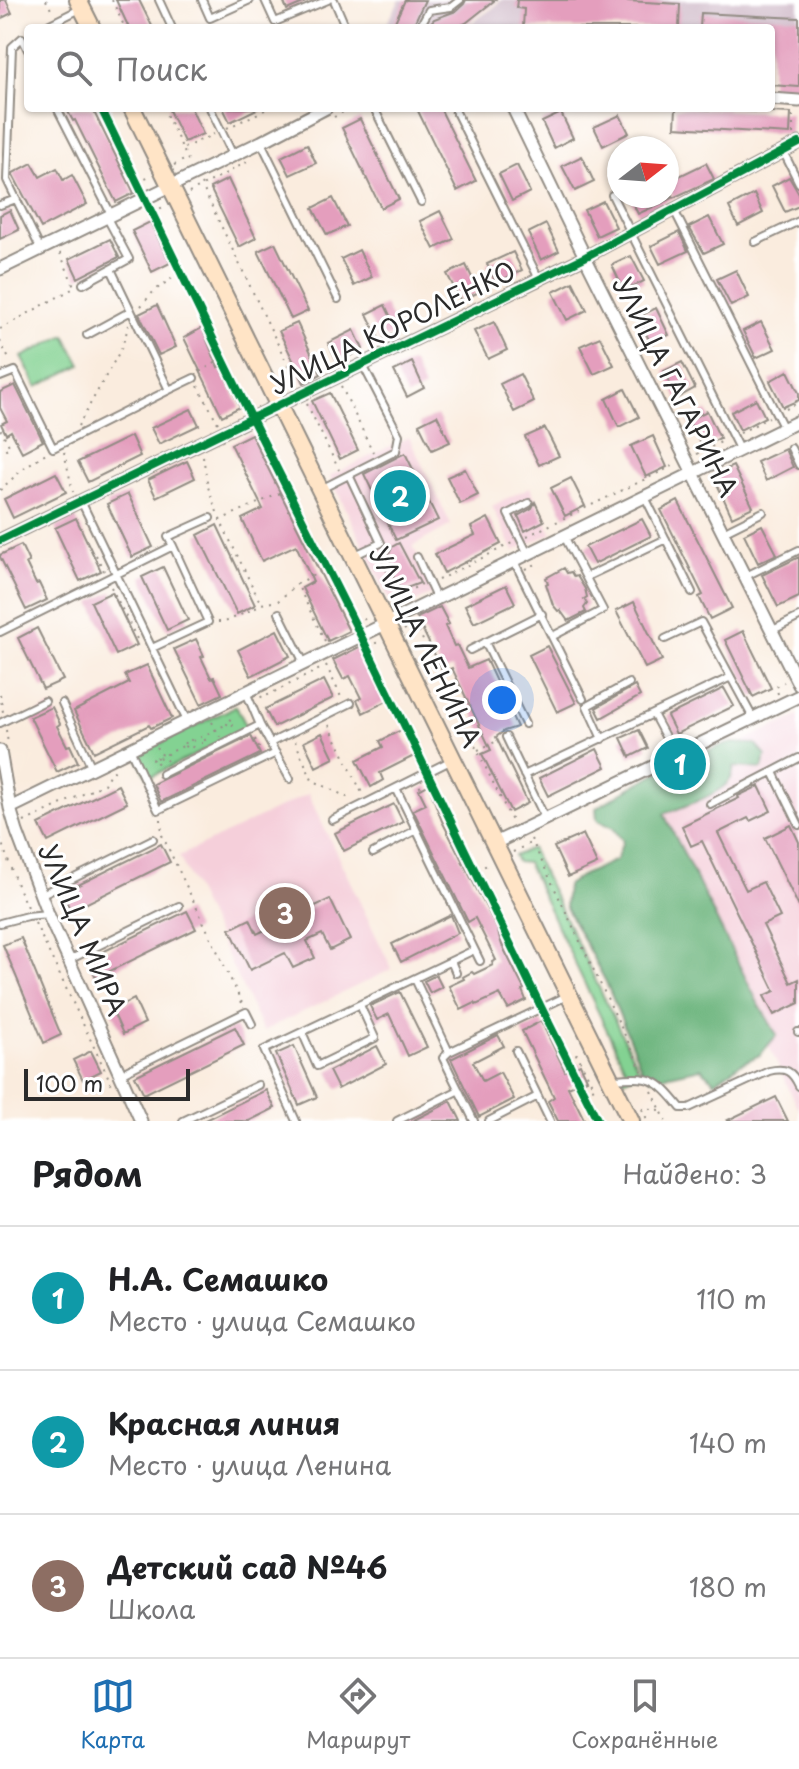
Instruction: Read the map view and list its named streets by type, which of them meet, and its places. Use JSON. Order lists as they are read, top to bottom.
{
  "streets": {
    "main road": ["УЛИЦА ЛЕНИНА"],
    "street": ["УЛИЦА КОРОЛЕНКО", "УЛИЦА ГАГАРИНА", "УЛИЦА МИРА"]
  },
  "crossings": [
    ["УЛИЦА КОРОЛЕНКО", "УЛИЦА ГАГАРИНА"],
    ["УЛИЦА КОРОЛЕНКО", "УЛИЦА ЛЕНИНА"]
  ],
  "scale_bar": "100 m",
  "north": "right",
  "page": {
    "search": "Поиск",
    "pins": ["2", "1", "3"],
    "scale": "100 m",
    "heading": ["Рядом", "Найдено: 3"],
    "list": [
      {
        "mark": "1",
        "name": "Н.А. Семашко",
        "note": "Место · улица Семашко",
        "value": "110 m"
      },
      {
        "mark": "2",
        "name": "Красная линия",
        "note": "Место · улица Ленина",
        "value": "140 m"
      },
      {
        "mark": "3",
        "name": "Детский сад №46",
        "note": "Школа",
        "value": "180 m"
      }
    ],
    "nav": ["Карта", "Маршрут", "Сохранённые"]
  }
}
